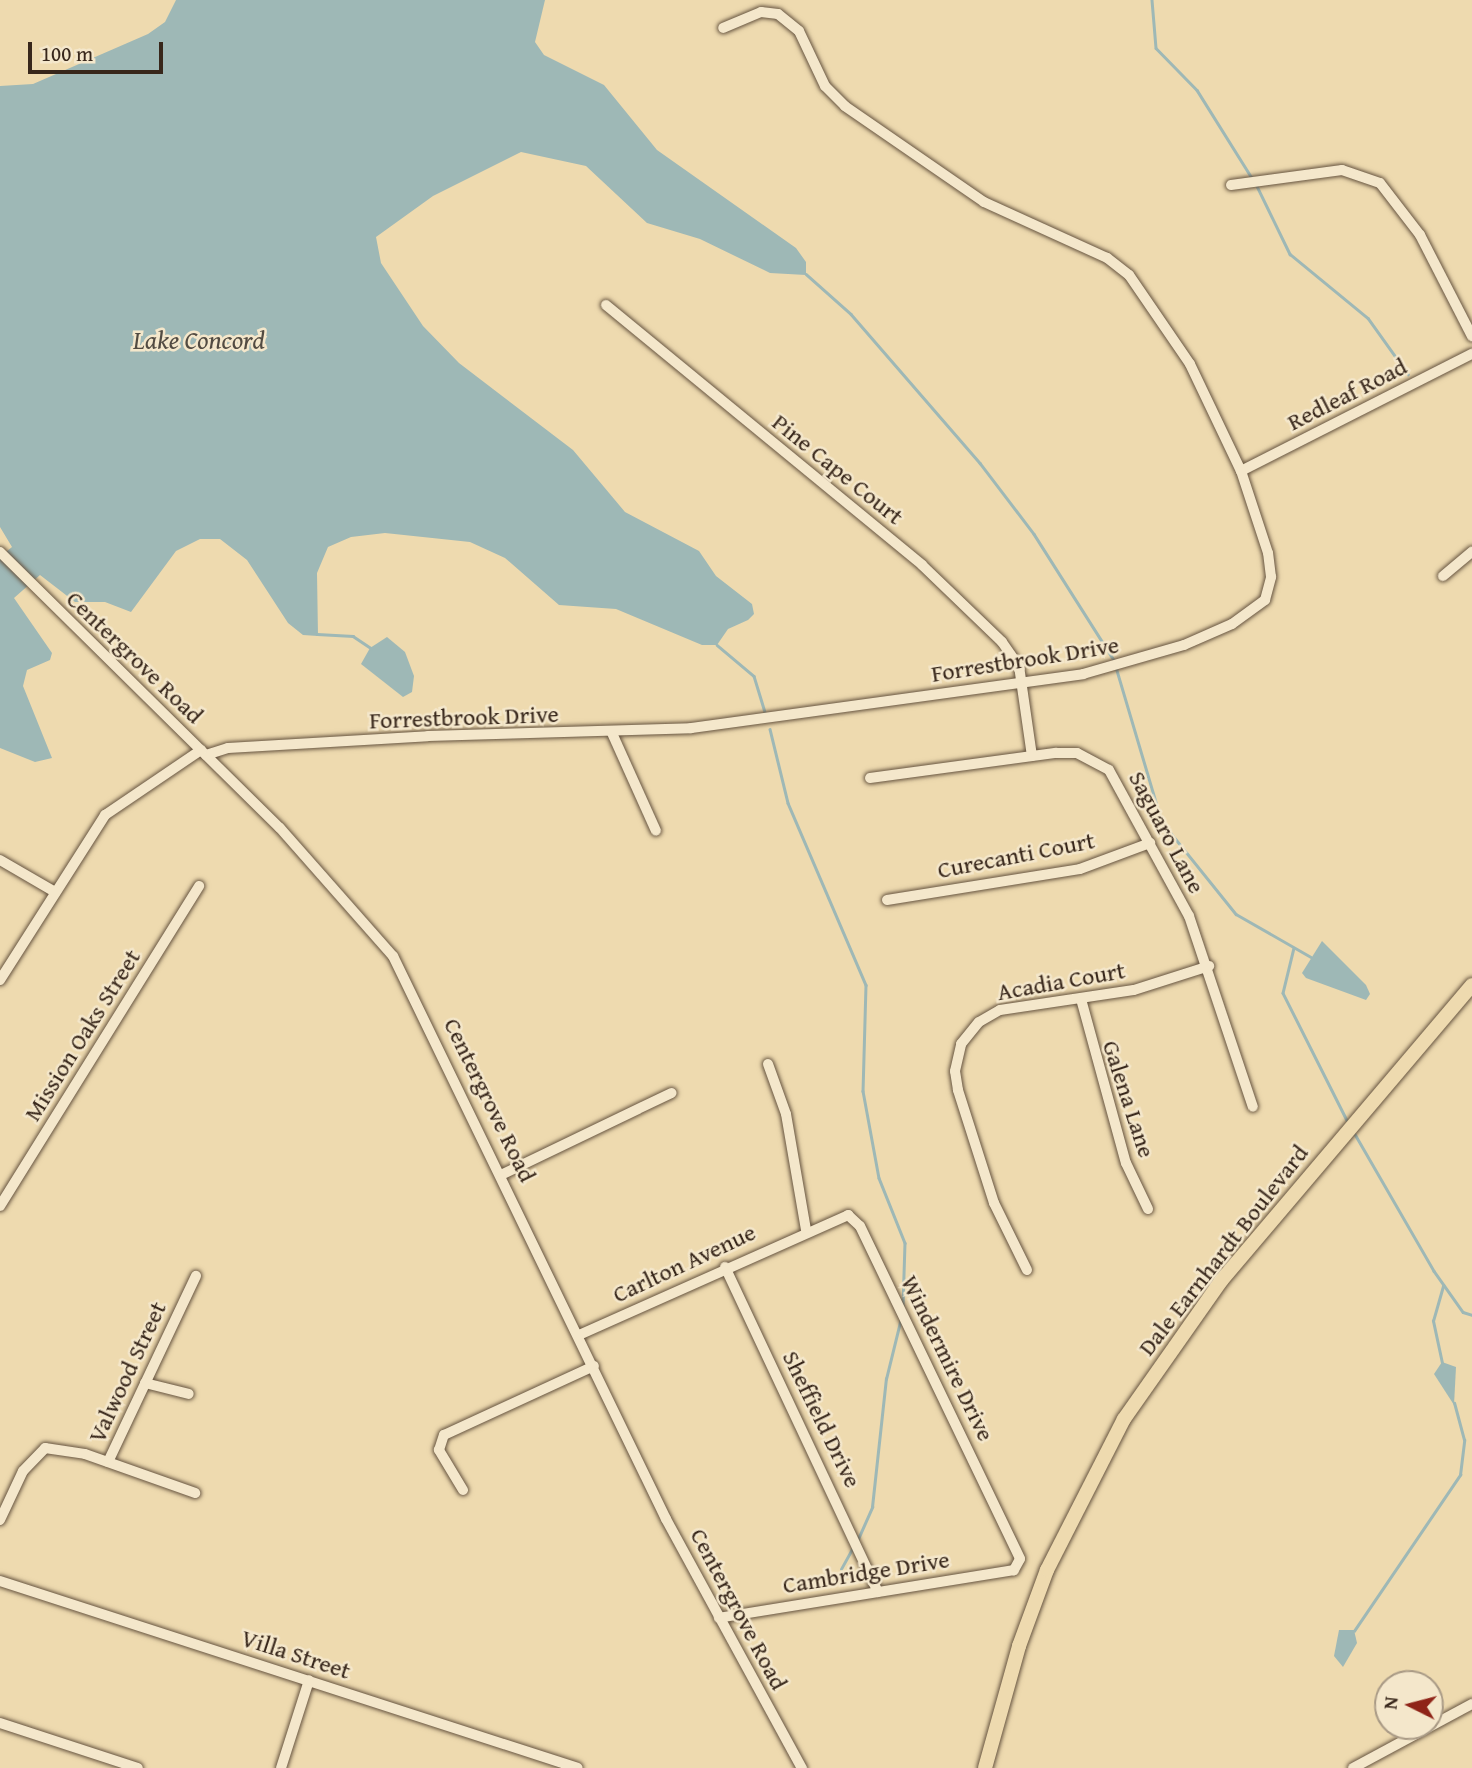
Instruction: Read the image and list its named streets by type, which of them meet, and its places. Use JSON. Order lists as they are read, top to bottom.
{
  "streets": {
    "main road": ["Dale Earnhardt Boulevard"],
    "street": [
      "Redleaf Road",
      "Pine Cape Court",
      "Centergrove Road",
      "Forrestbrook Drive",
      "Saguaro Lane",
      "Curecanti Court",
      "Acadia Court",
      "Mission Oaks Street",
      "Galena Lane",
      "Carlton Avenue",
      "Windermire Drive",
      "Valwood Street",
      "Sheffield Drive",
      "Cambridge Drive",
      "Villa Street"
    ]
  },
  "crossings": [
    ["Redleaf Road", "Forrestbrook Drive"],
    ["Pine Cape Court", "Forrestbrook Drive"],
    ["Pine Cape Court", "Saguaro Lane"],
    ["Centergrove Road", "Forrestbrook Drive"],
    ["Centergrove Road", "Carlton Avenue"],
    ["Centergrove Road", "Cambridge Drive"],
    ["Saguaro Lane", "Curecanti Court"],
    ["Saguaro Lane", "Acadia Court"],
    ["Acadia Court", "Galena Lane"],
    ["Carlton Avenue", "Windermire Drive"],
    ["Carlton Avenue", "Sheffield Drive"],
    ["Windermire Drive", "Cambridge Drive"],
    ["Sheffield Drive", "Cambridge Drive"]
  ],
  "water": ["Lake Concord"],
  "scale_bar": "100 m",
  "north": "left"
}
